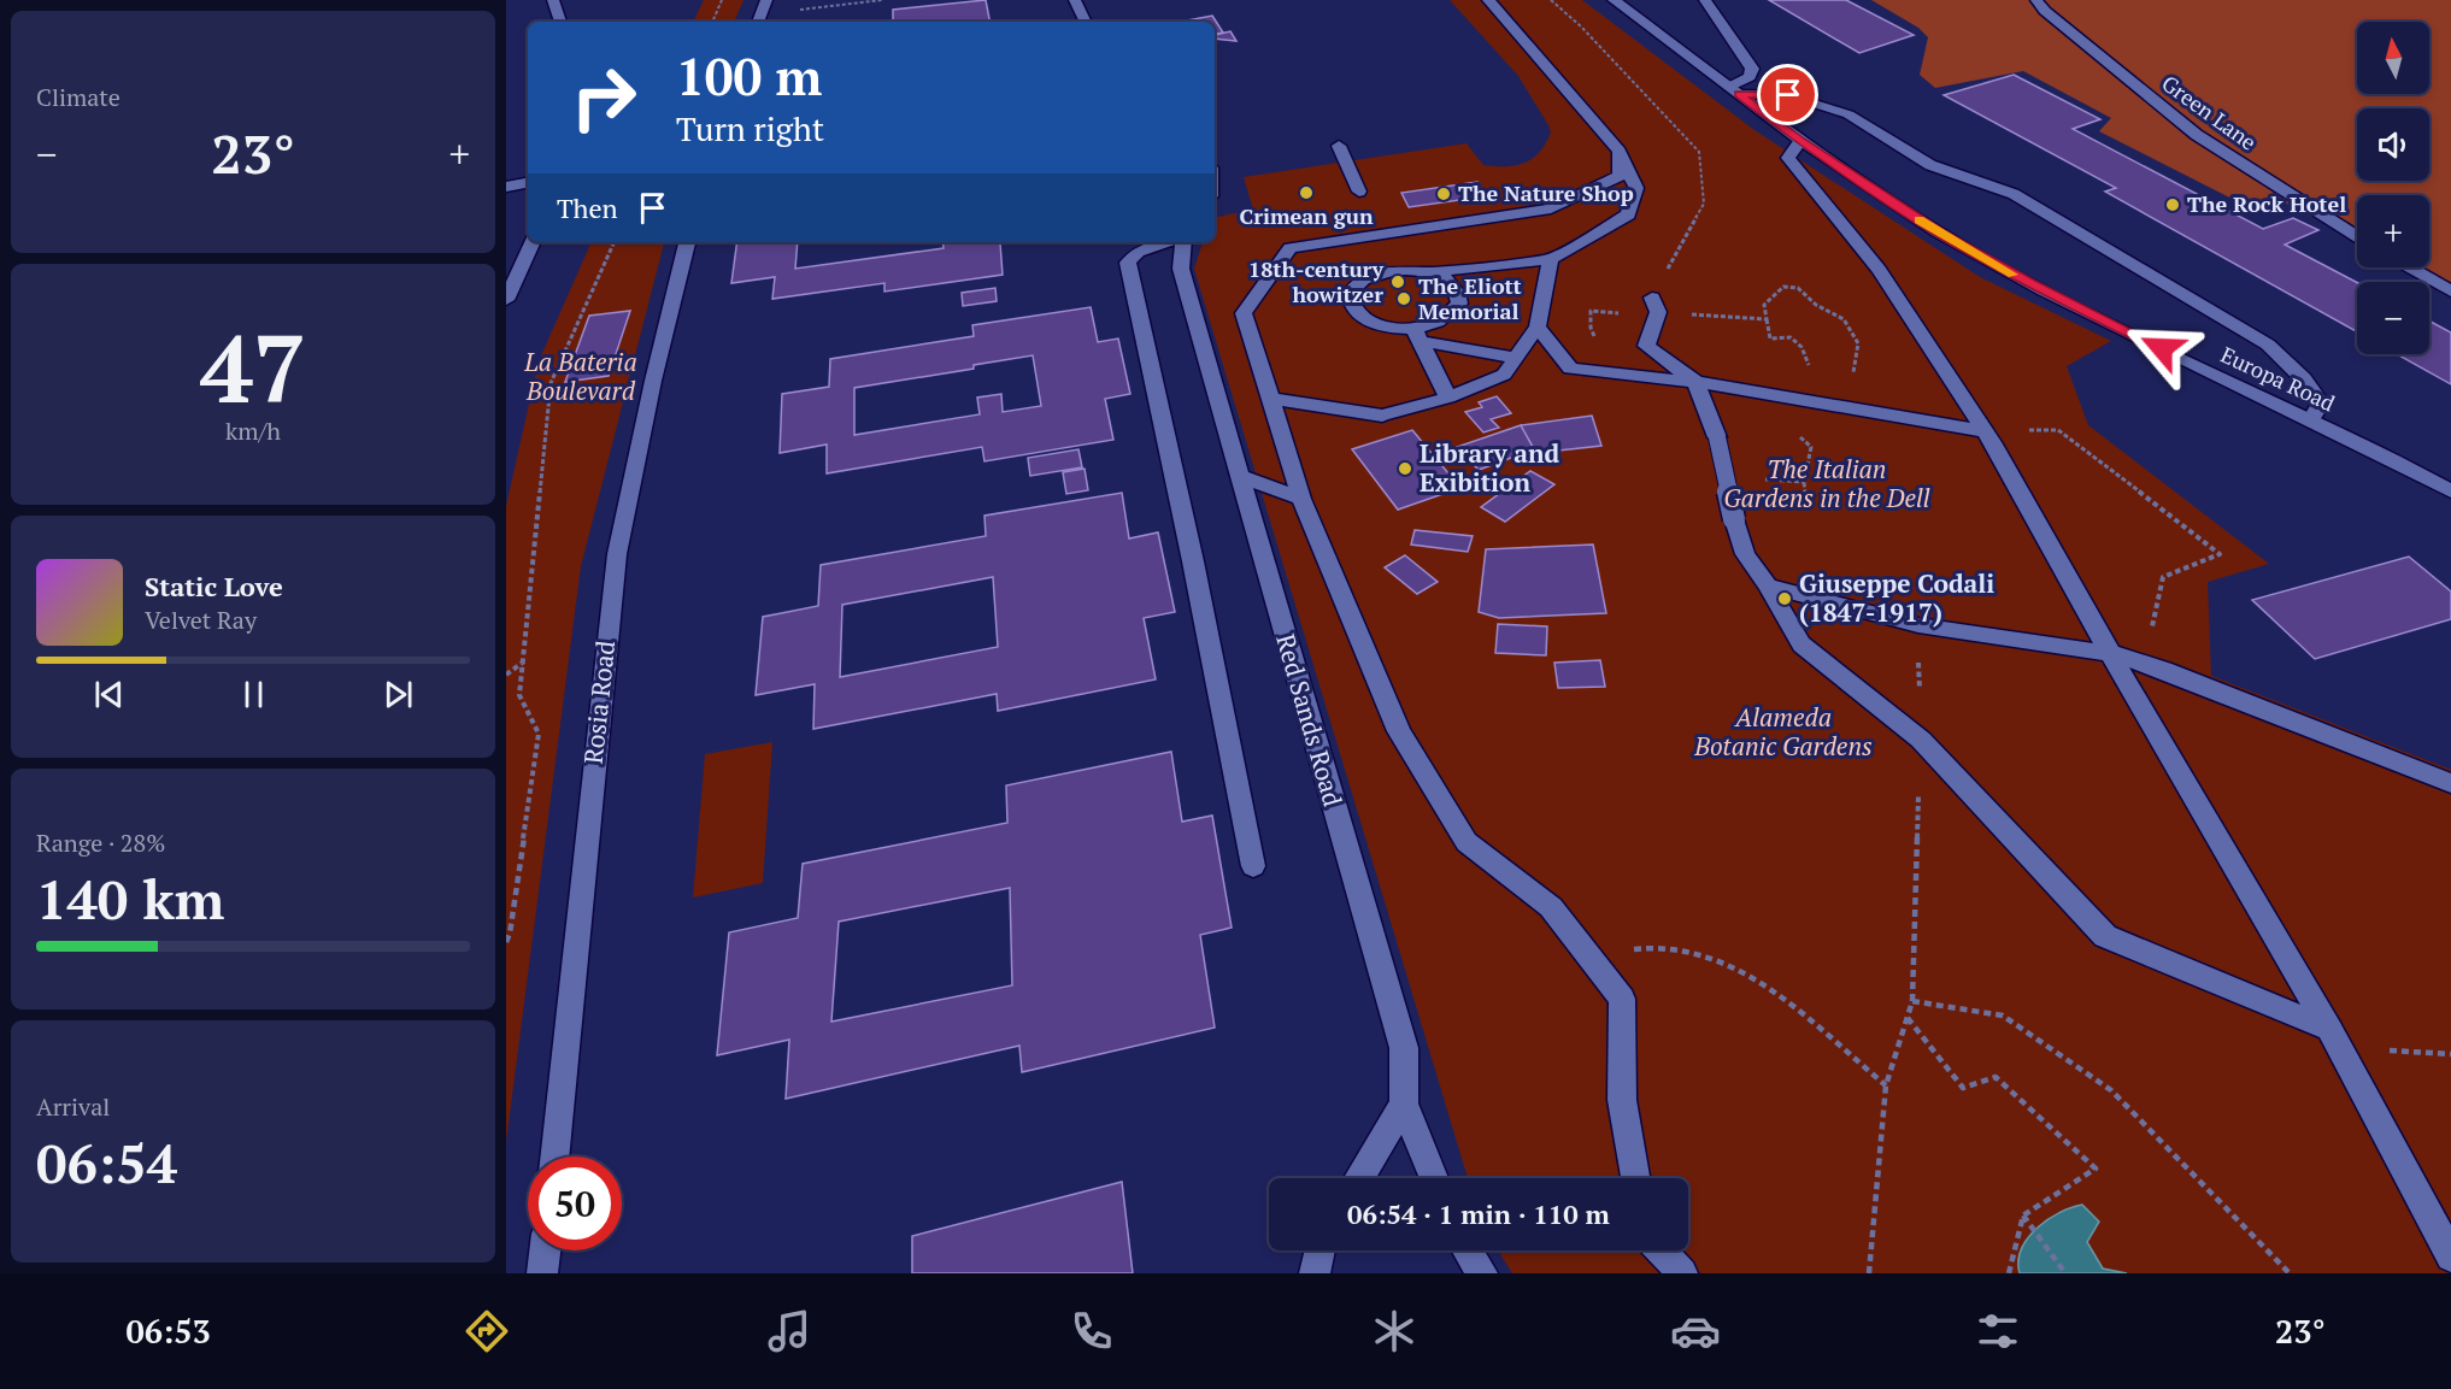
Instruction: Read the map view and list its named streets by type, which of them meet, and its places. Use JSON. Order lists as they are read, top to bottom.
{
  "streets": {
    "street": [
      "Green Lane",
      "Europa Road",
      "Rosia Road",
      "Red Sands Road"
    ]
  },
  "parks": ["La Bateria Boulevard", "The Italian Gardens in the Dell", "Alameda Botanic Gardens"],
  "places": [
    "Crimean gun",
    "The Nature Shop",
    "The Rock Hotel",
    "18th-century howitzer",
    "The Eliott Memorial",
    "Library and Exibition",
    "Giuseppe Codali (1847-1917)"
  ],
  "north": "top",
  "page": {
    "tile": [
      "Climate",
      ["47", "km/h"],
      ["Range · 28%", "140 km"],
      ["Arrival", "06:54"]
    ],
    "map_buttons": ["+", "−"],
    "turn": ["100 m", "Turn right"],
    "heat": ["−", "23°", "+"],
    "then": "Then",
    "song": ["Static Love", "Velvet Ray"],
    "limit": "50",
    "trip": "06:54 · 1 min · 110 m",
    "tabs": ["06:53", "23°"]
  }
}
